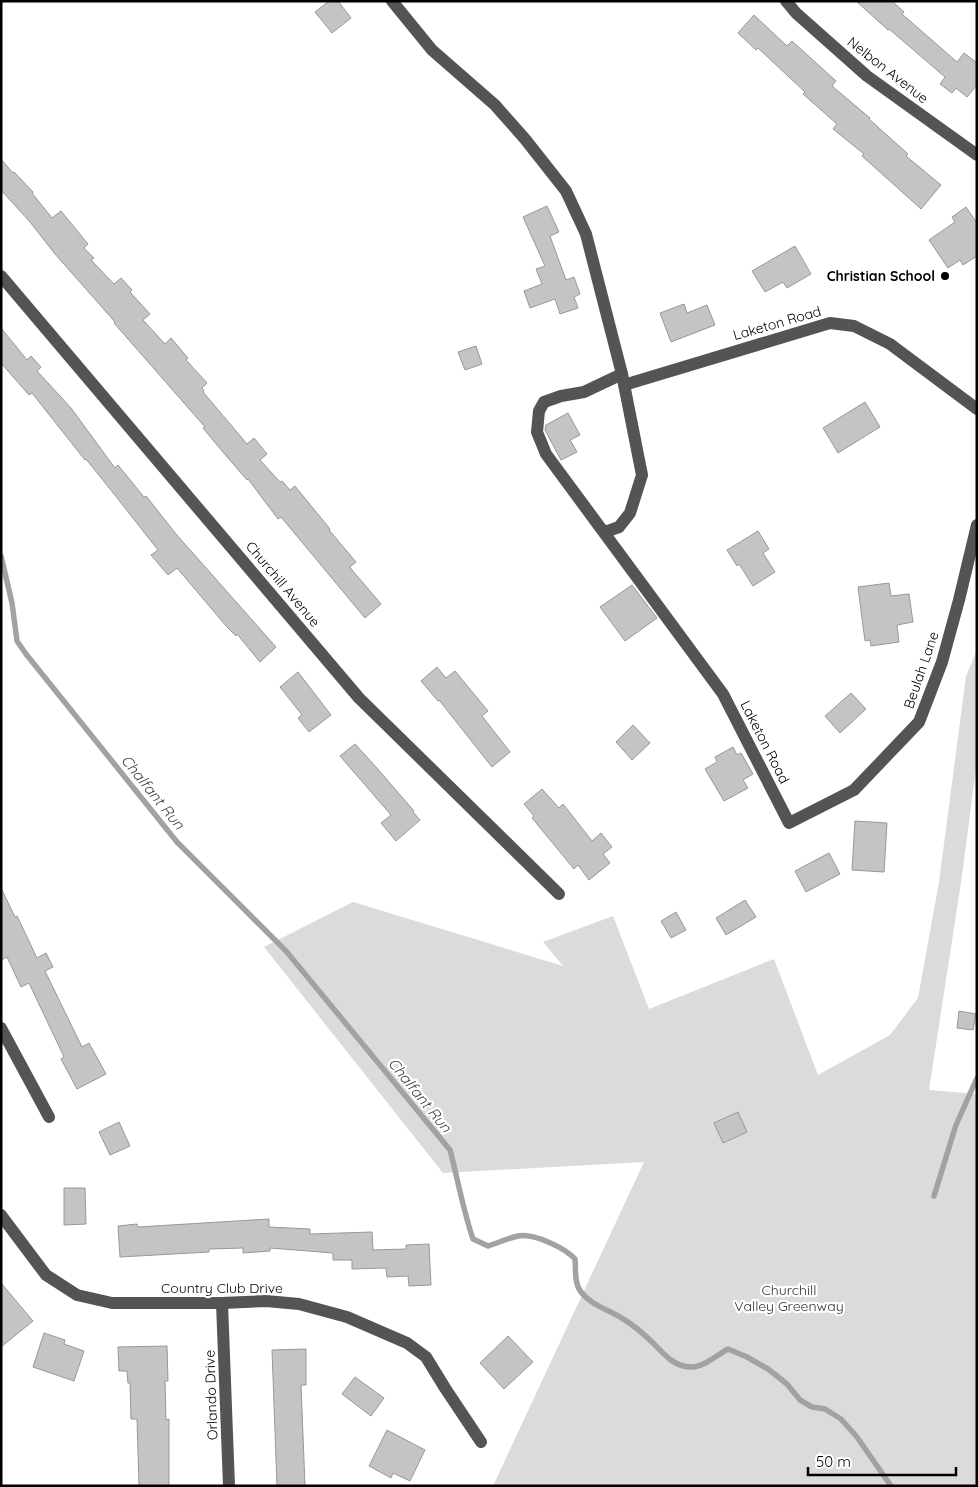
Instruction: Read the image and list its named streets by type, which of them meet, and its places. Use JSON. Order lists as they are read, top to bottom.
{
  "streets": {
    "street": [
      "Nelbon Avenue",
      "Laketon Road",
      "Churchill Avenue",
      "Beulah Lane",
      "Country Club Drive",
      "Orlando Drive"
    ]
  },
  "crossings": [
    ["Laketon Road", "Beulah Lane"],
    ["Country Club Drive", "Orlando Drive"]
  ],
  "water": ["Chalfant Run"],
  "parks": ["Churchill Valley Greenway"],
  "places": ["Christian School"],
  "scale_bar": "50 m"
}
